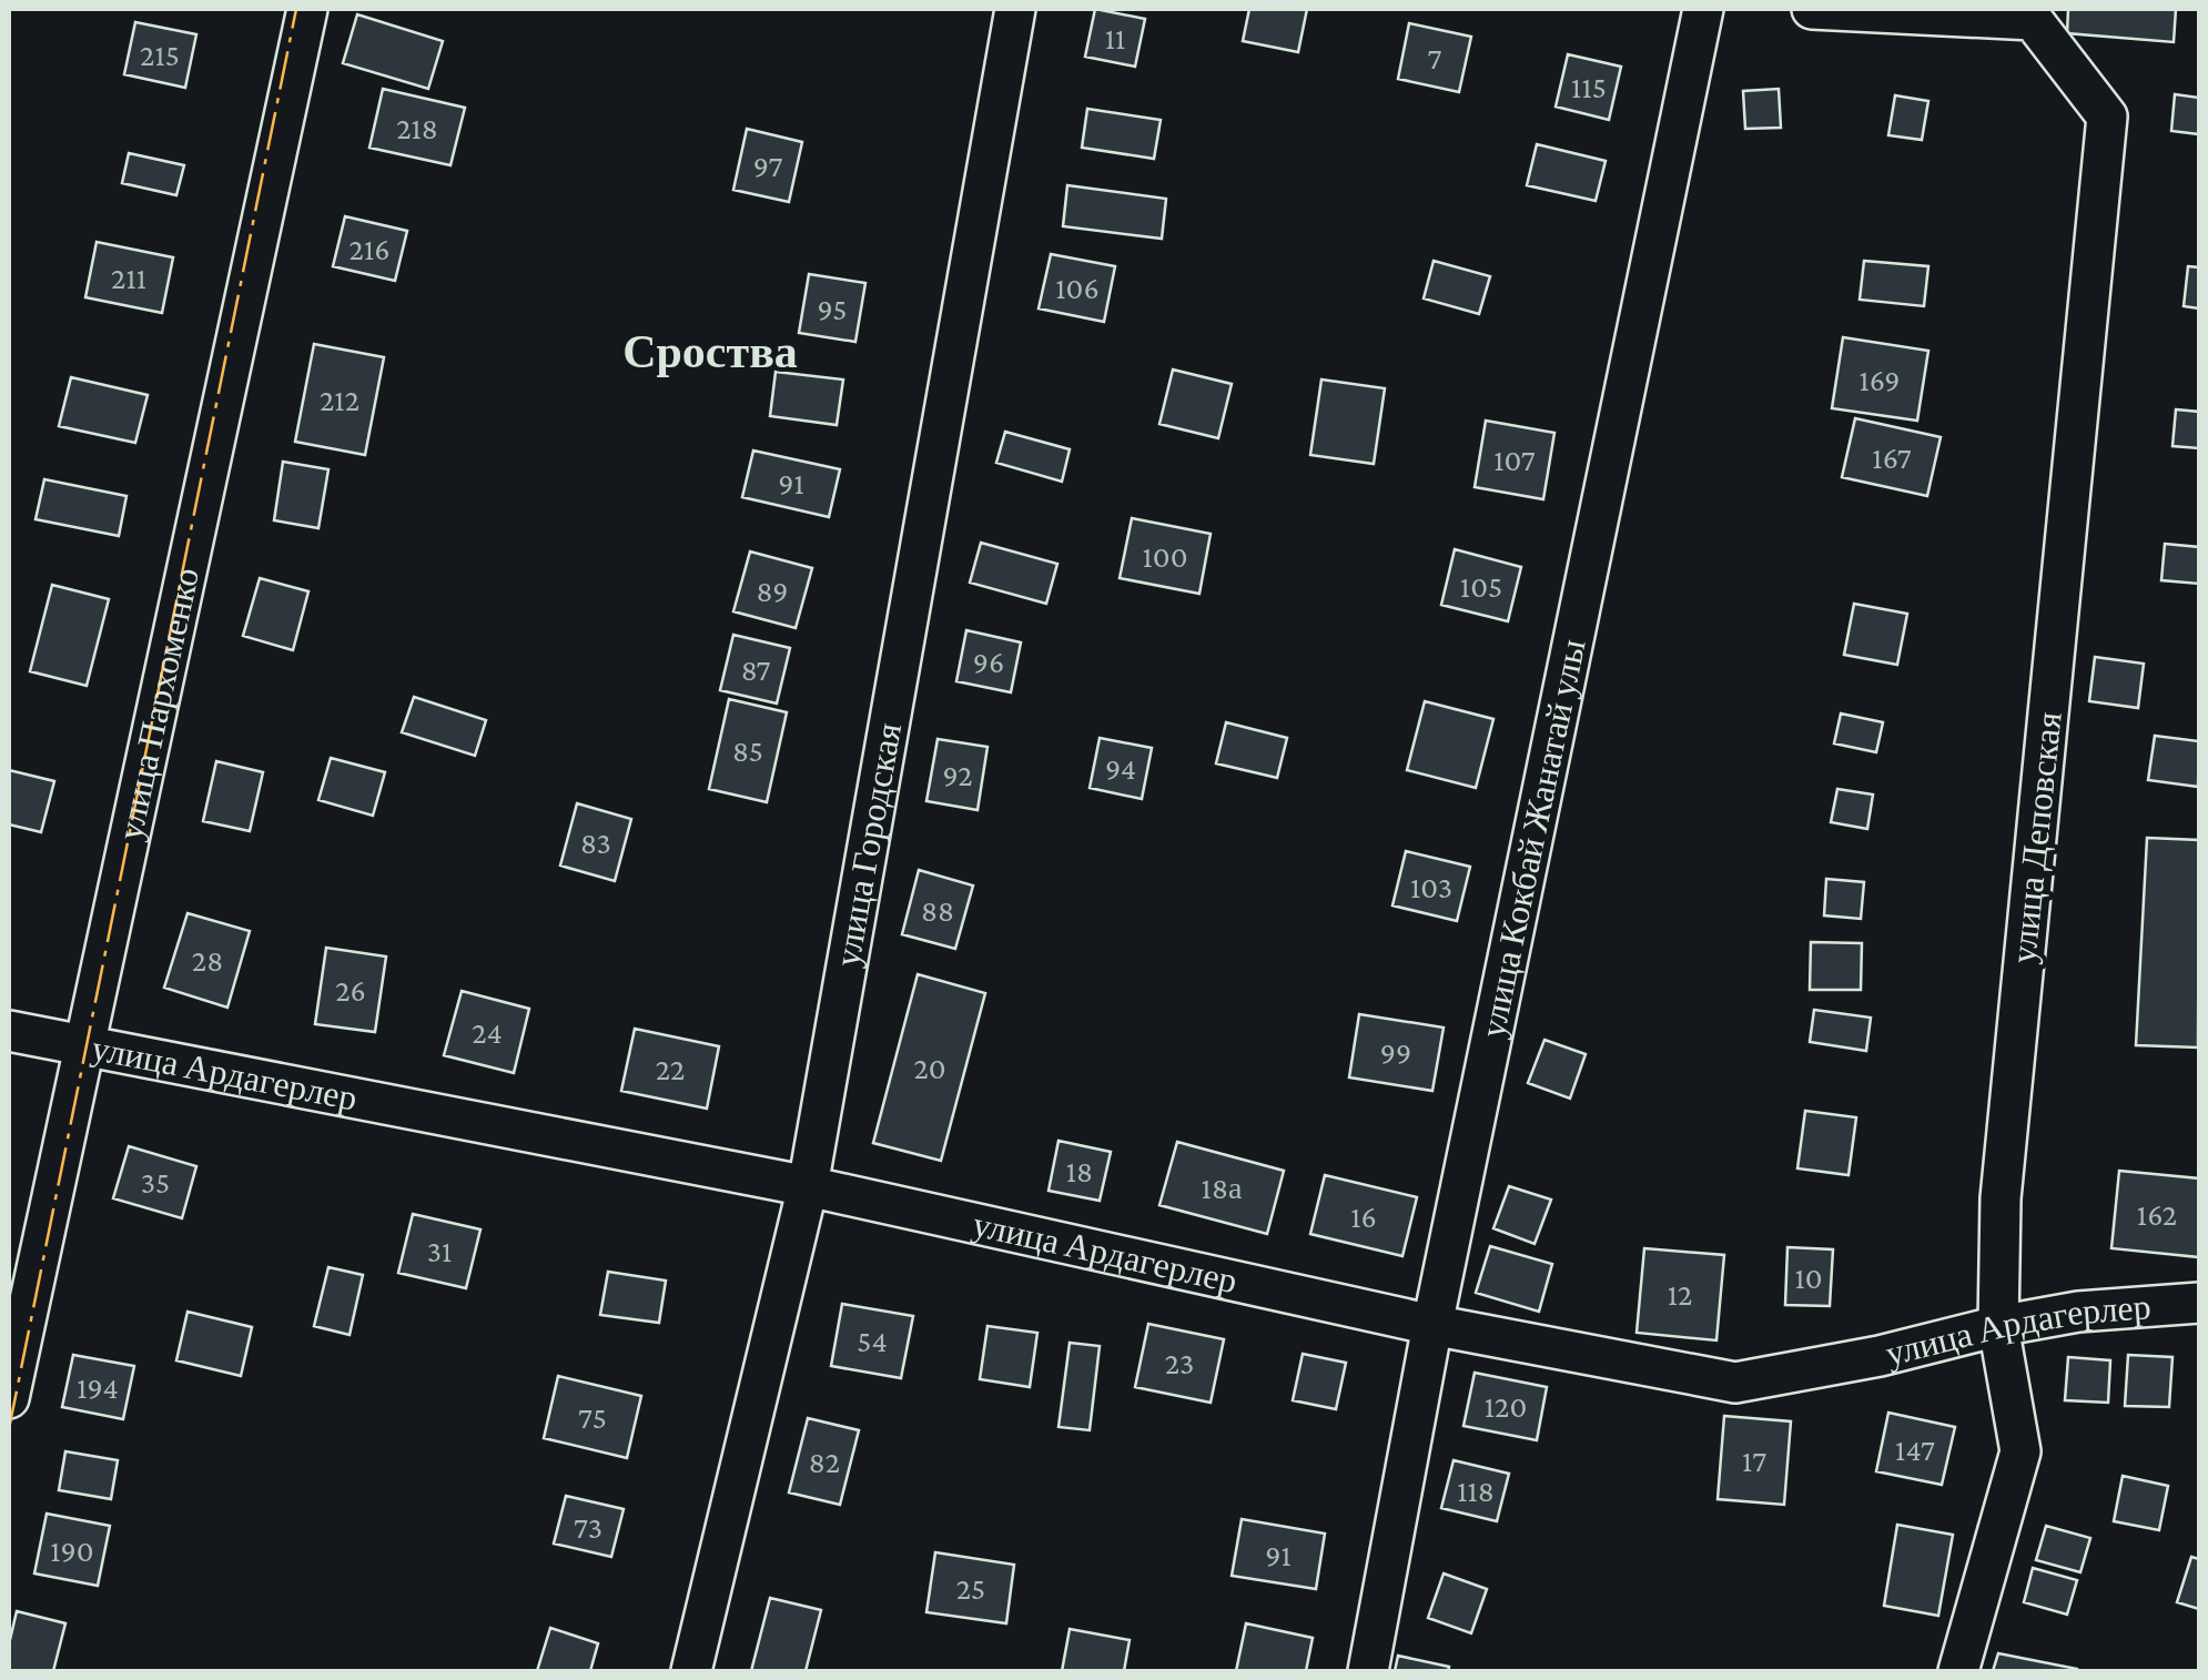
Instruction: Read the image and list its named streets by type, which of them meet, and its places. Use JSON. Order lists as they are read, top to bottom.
{
  "streets": {
    "street": [
      "улица Пархоменко",
      "улица Деповская",
      "улица Кокбай Жанатай улы",
      "улица Городская",
      "улица Ардагерлер"
    ]
  },
  "crossings": [
    ["улица Пархоменко", "улица Ардагерлер"],
    ["улица Деповская", "улица Ардагерлер"],
    ["улица Кокбай Жанатай улы", "улица Ардагерлер"],
    ["улица Городская", "улица Ардагерлер"]
  ],
  "districts": ["Сроства"],
  "house_numbers": [
    "11",
    "215",
    "7",
    "115",
    "218",
    "97",
    "216",
    "211",
    "106",
    "95",
    "169",
    "212",
    "167",
    "107",
    "91",
    "100",
    "105",
    "89",
    "96",
    "87",
    "85",
    "94",
    "92",
    "83",
    "103",
    "88",
    "28",
    "26",
    "24",
    "99",
    "20",
    "22",
    "18",
    "35",
    "18а",
    "162",
    "16",
    "31",
    "10",
    "12",
    "54",
    "23",
    "194",
    "120",
    "75",
    "147",
    "17",
    "82",
    "118",
    "73",
    "190",
    "91",
    "25"
  ]
}
